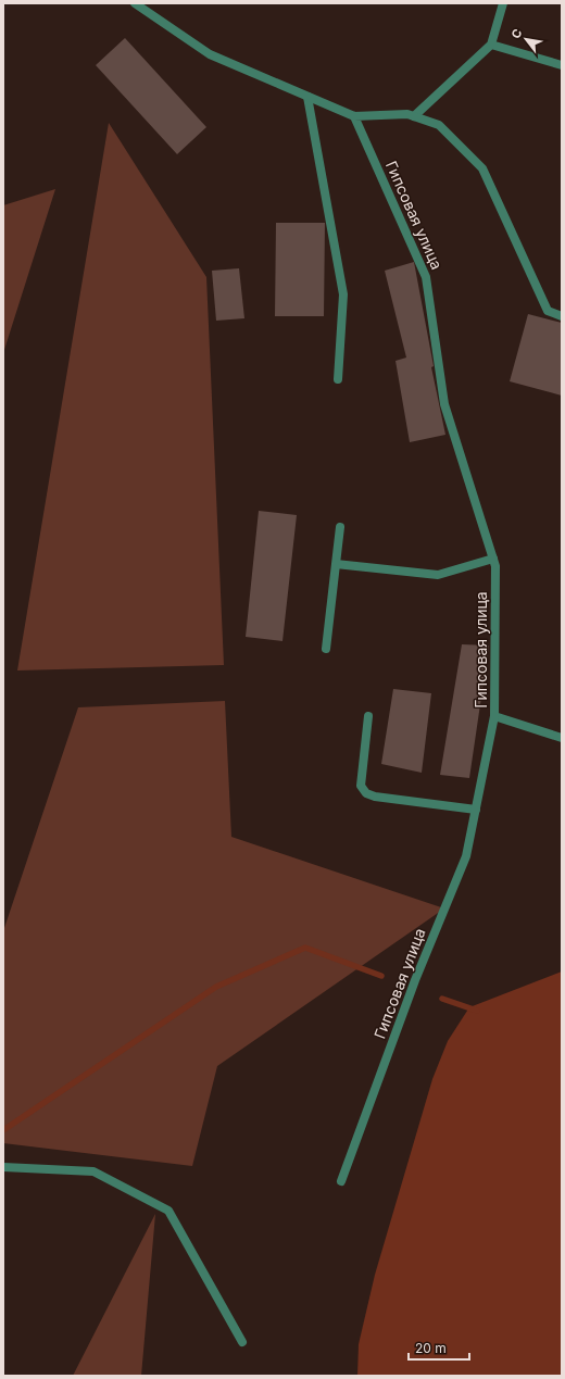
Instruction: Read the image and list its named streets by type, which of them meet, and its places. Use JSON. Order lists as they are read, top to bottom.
{
  "streets": {
    "street": ["Гипсовая улица"]
  },
  "scale_bar": "20 m",
  "north": "top left"
}
